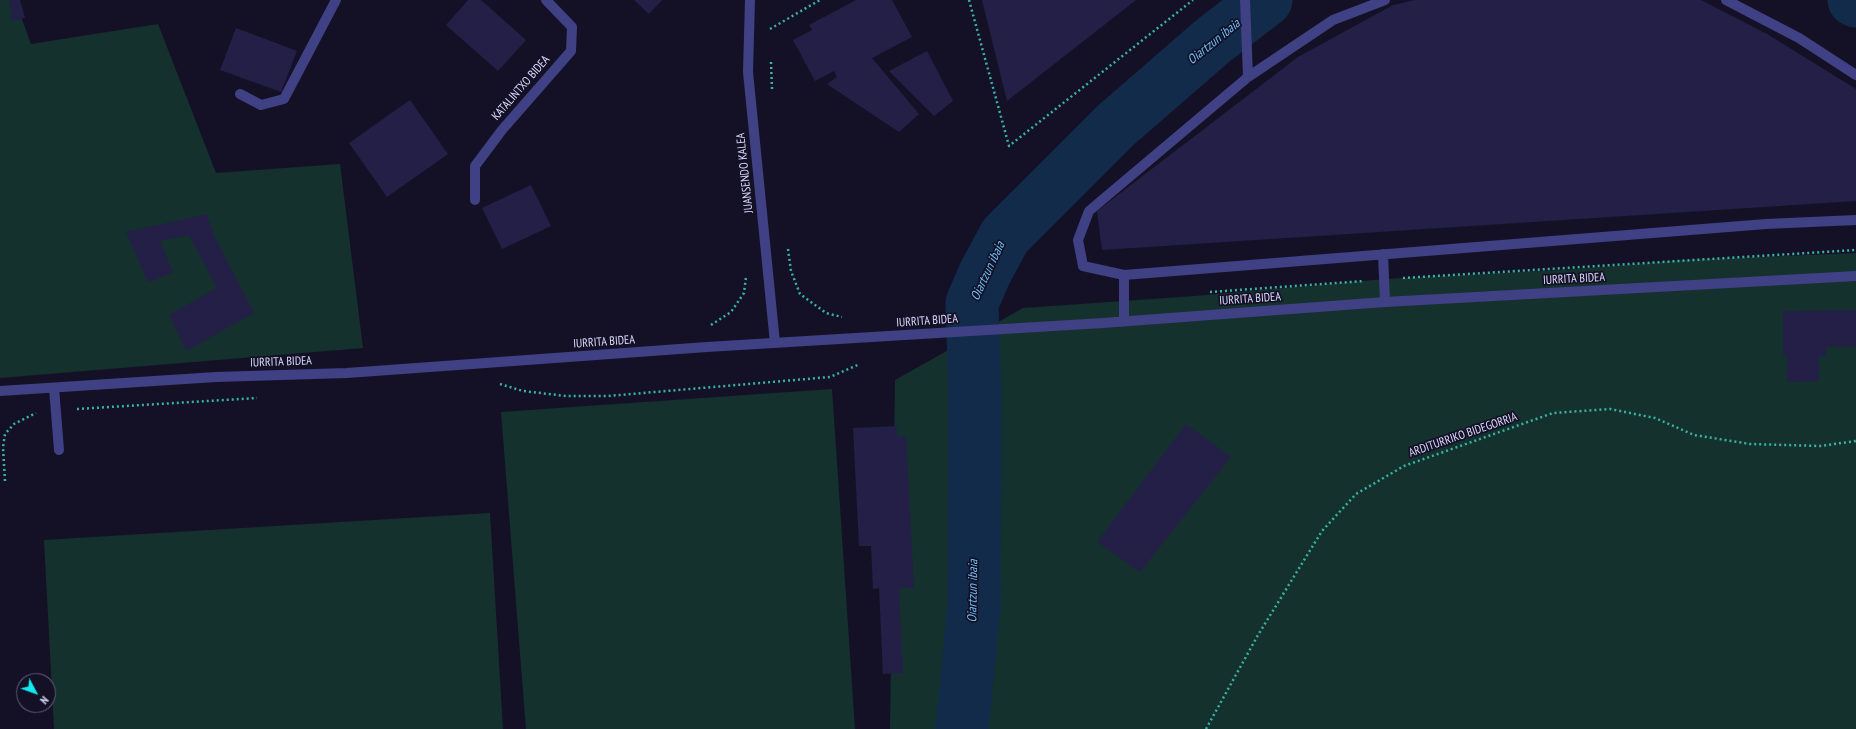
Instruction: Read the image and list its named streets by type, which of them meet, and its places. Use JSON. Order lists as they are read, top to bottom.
{
  "streets": {
    "street": ["KATALINTXO BIDEA", "JUANSENDO KALEA", "IURRITA BIDEA"],
    "path": ["ARDITURRIKO BIDEGORRIA"]
  },
  "crossings": [
    ["JUANSENDO KALEA", "IURRITA BIDEA"]
  ],
  "water": ["Oiartzun ibaia"],
  "north": "bottom right"
}
